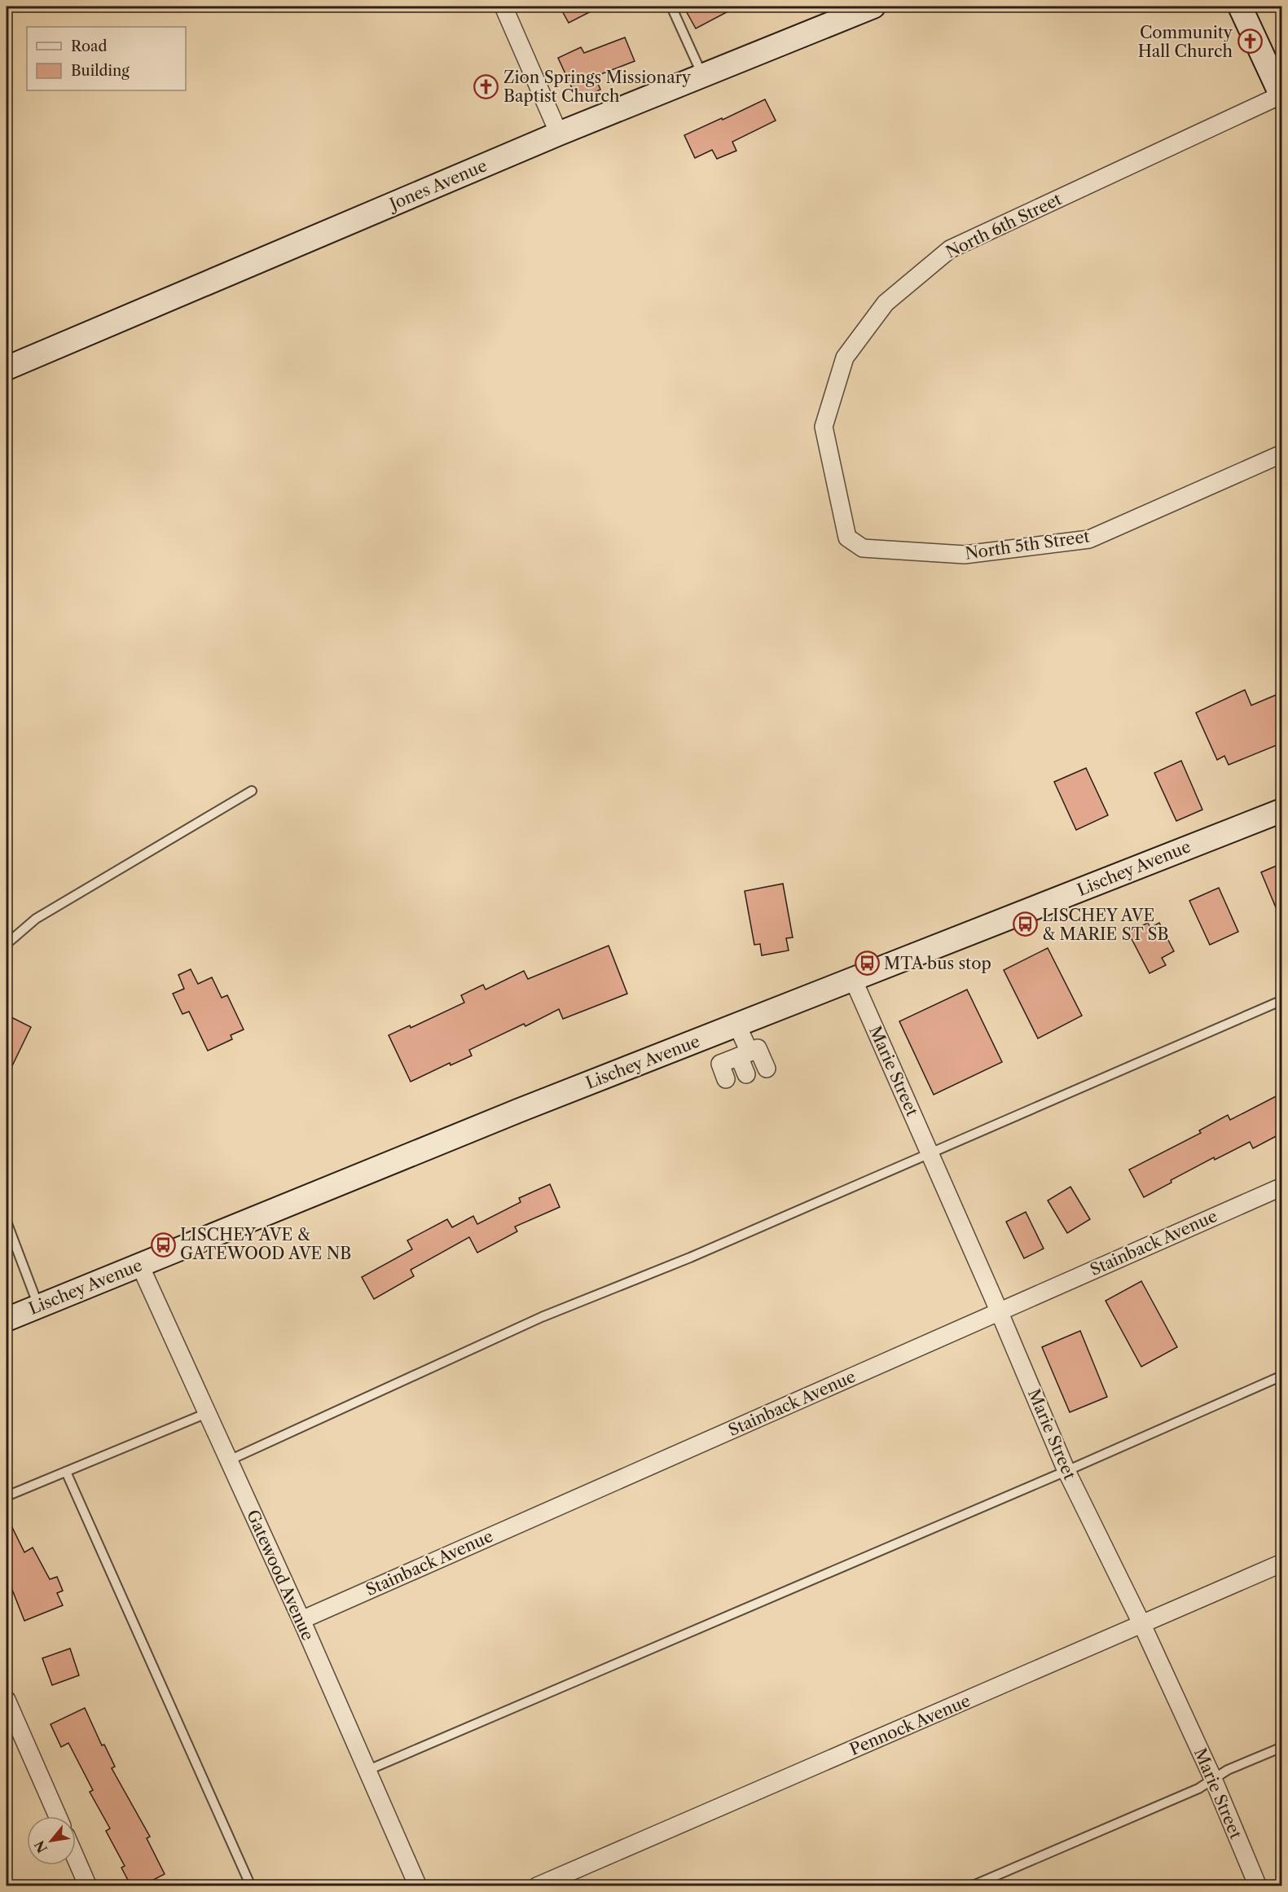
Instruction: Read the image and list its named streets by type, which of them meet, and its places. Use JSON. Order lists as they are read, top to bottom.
{
  "streets": {
    "street": [
      "Jones Avenue",
      "North 6th Street",
      "North 5th Street",
      "Lischey Avenue",
      "Marie Street",
      "Stainback Avenue",
      "Gatewood Avenue",
      "Pennock Avenue"
    ]
  },
  "crossings": [
    ["North 6th Street", "North 5th Street"],
    ["Lischey Avenue", "Marie Street"],
    ["Lischey Avenue", "Gatewood Avenue"],
    ["Marie Street", "Stainback Avenue"],
    ["Marie Street", "Pennock Avenue"],
    ["Stainback Avenue", "Gatewood Avenue"]
  ],
  "places": {
    "church": ["Community Hall Church", "Zion Springs Missionary Baptist Church"],
    "bus stop": ["LISCHEY AVE & MARIE ST SB", "MTA bus stop", "LISCHEY AVE & GATEWOOD AVE NB"]
  },
  "legend": ["Road", "Building"],
  "north": "bottom left"
}
